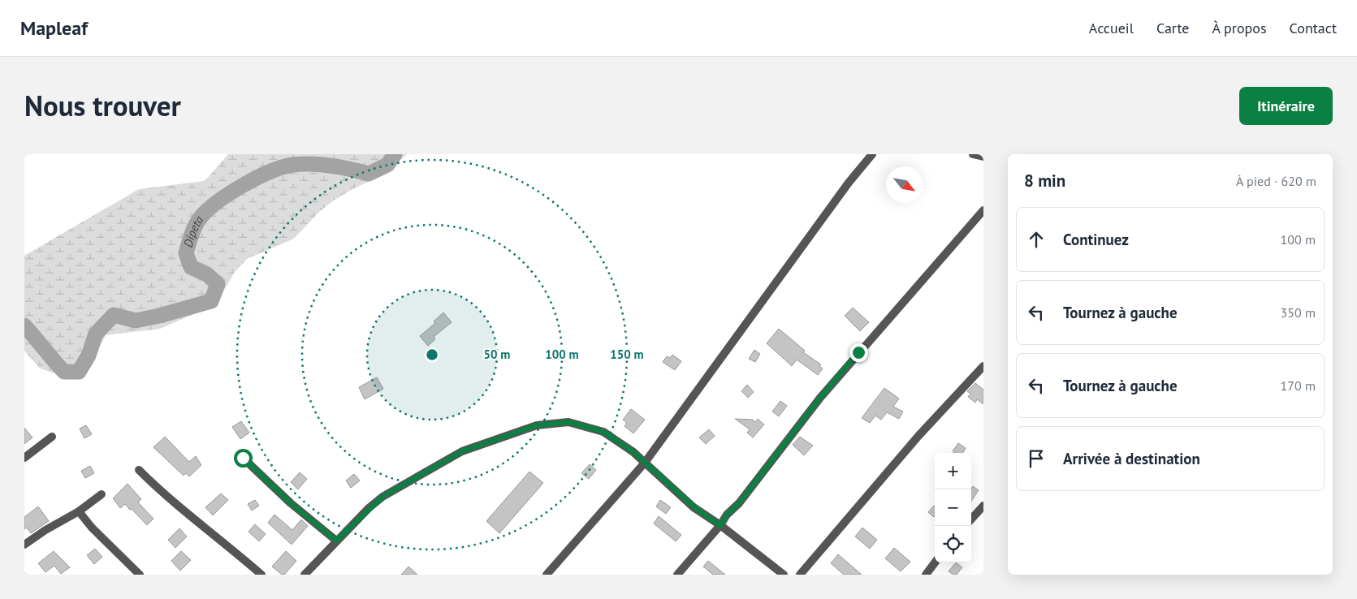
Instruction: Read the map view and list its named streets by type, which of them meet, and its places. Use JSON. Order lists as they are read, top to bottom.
{
  "water": ["Dipeta"],
  "north": "bottom right",
  "page": {
    "header": "Mapleaf",
    "nav": [
      "Accueil",
      "Carte",
      "À propos",
      "Contact"
    ],
    "title": "Nous trouver",
    "buttons": "Itinéraire",
    "heading": ["8 min", "À pied · 620 m"],
    "list": [
      ["Continuez", "100 m"],
      ["Tournez à gauche", "350 m"],
      ["Tournez à gauche", "170 m"],
      "Arrivée à destination"
    ],
    "map_buttons": ["+", "−"]
  },
  "rings": ["50 m", "100 m", "150 m"]
}
